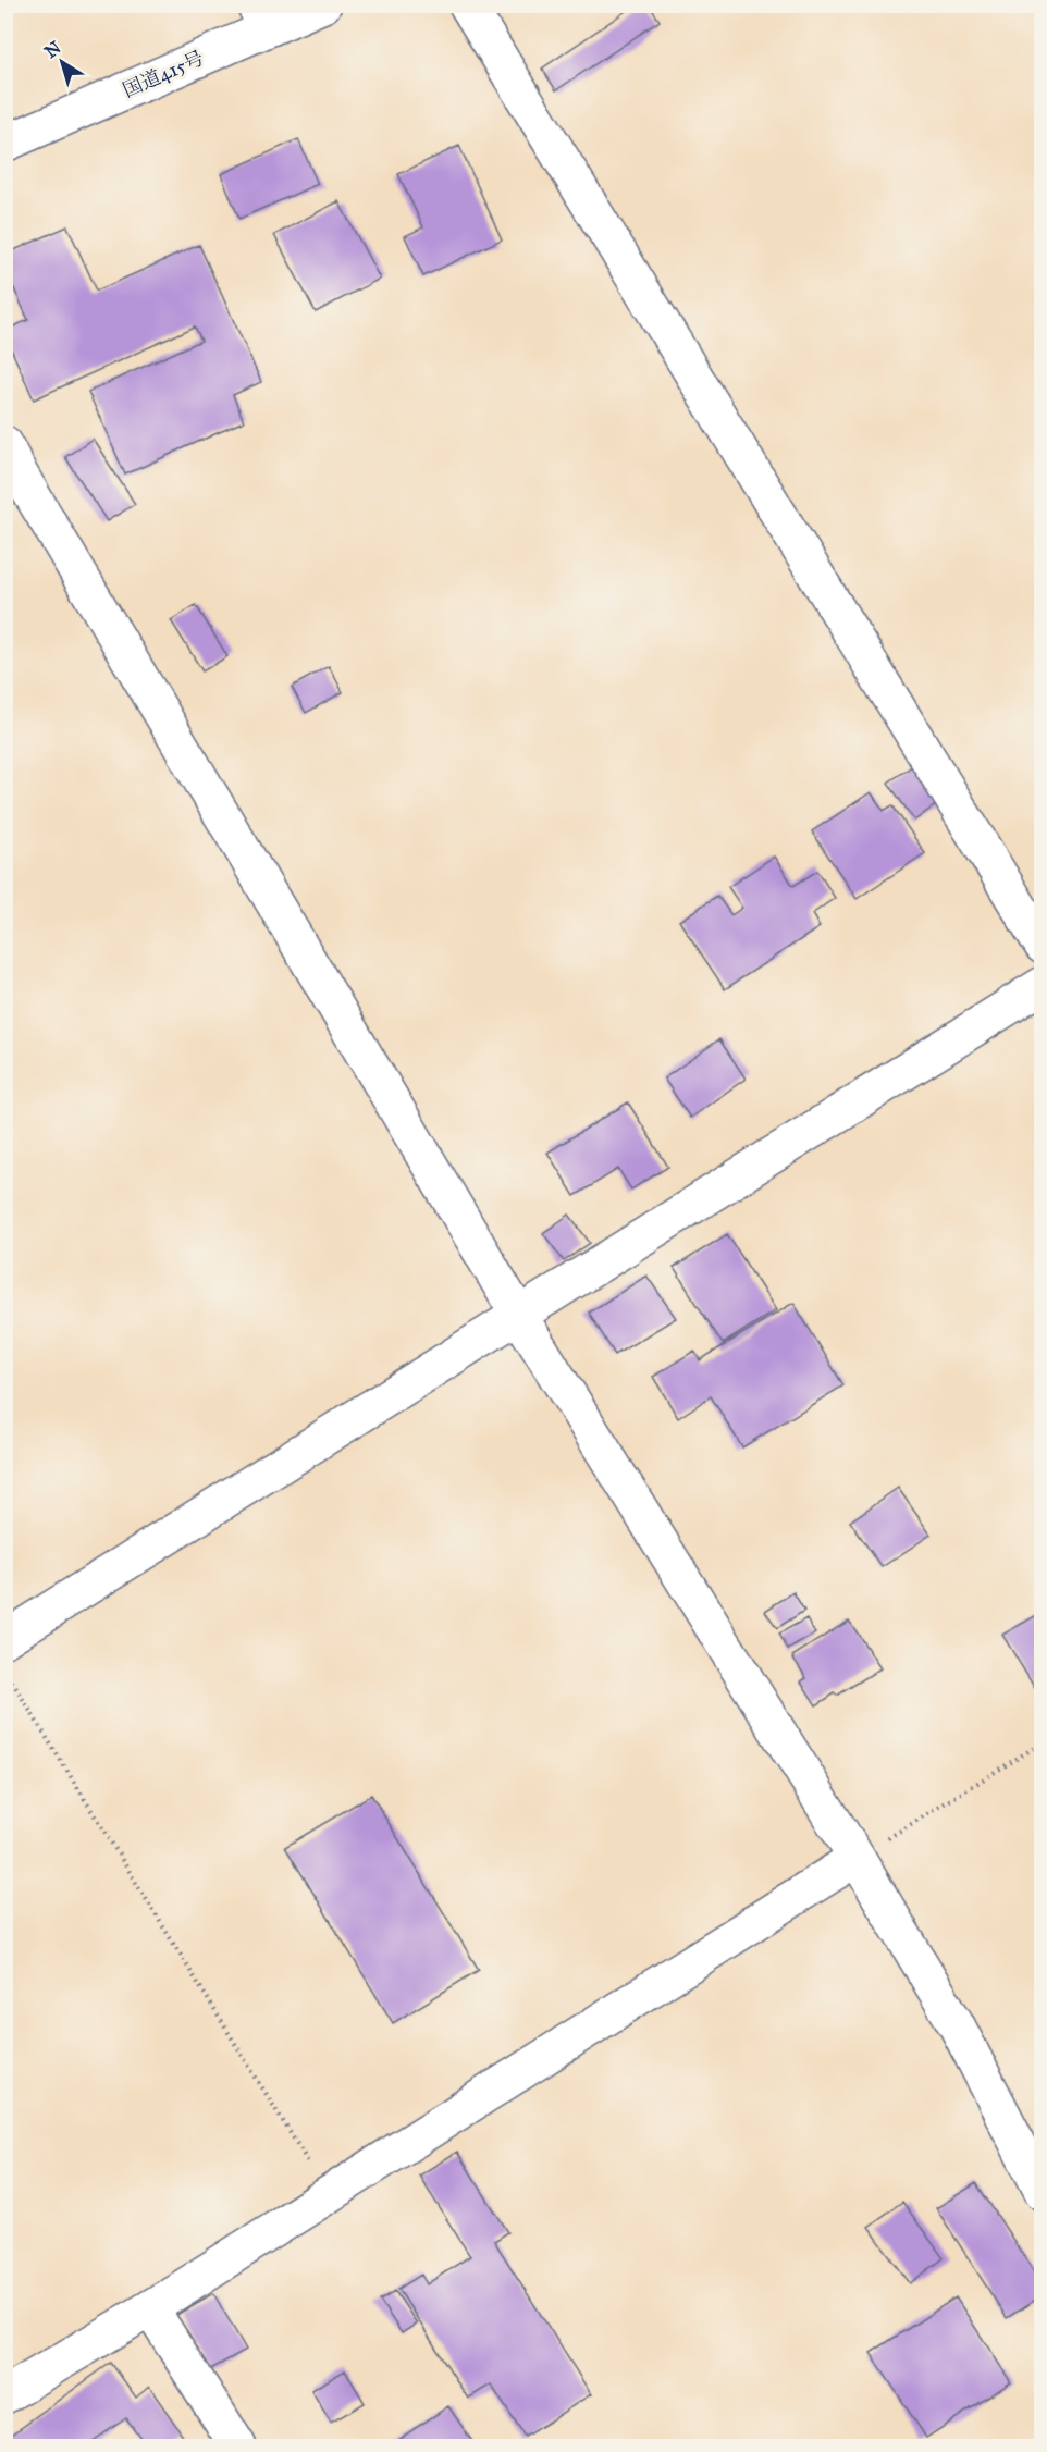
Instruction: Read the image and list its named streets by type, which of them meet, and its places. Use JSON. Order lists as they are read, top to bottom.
{
  "streets": {
    "main road": ["国道415号"]
  },
  "north": "top left"
}
